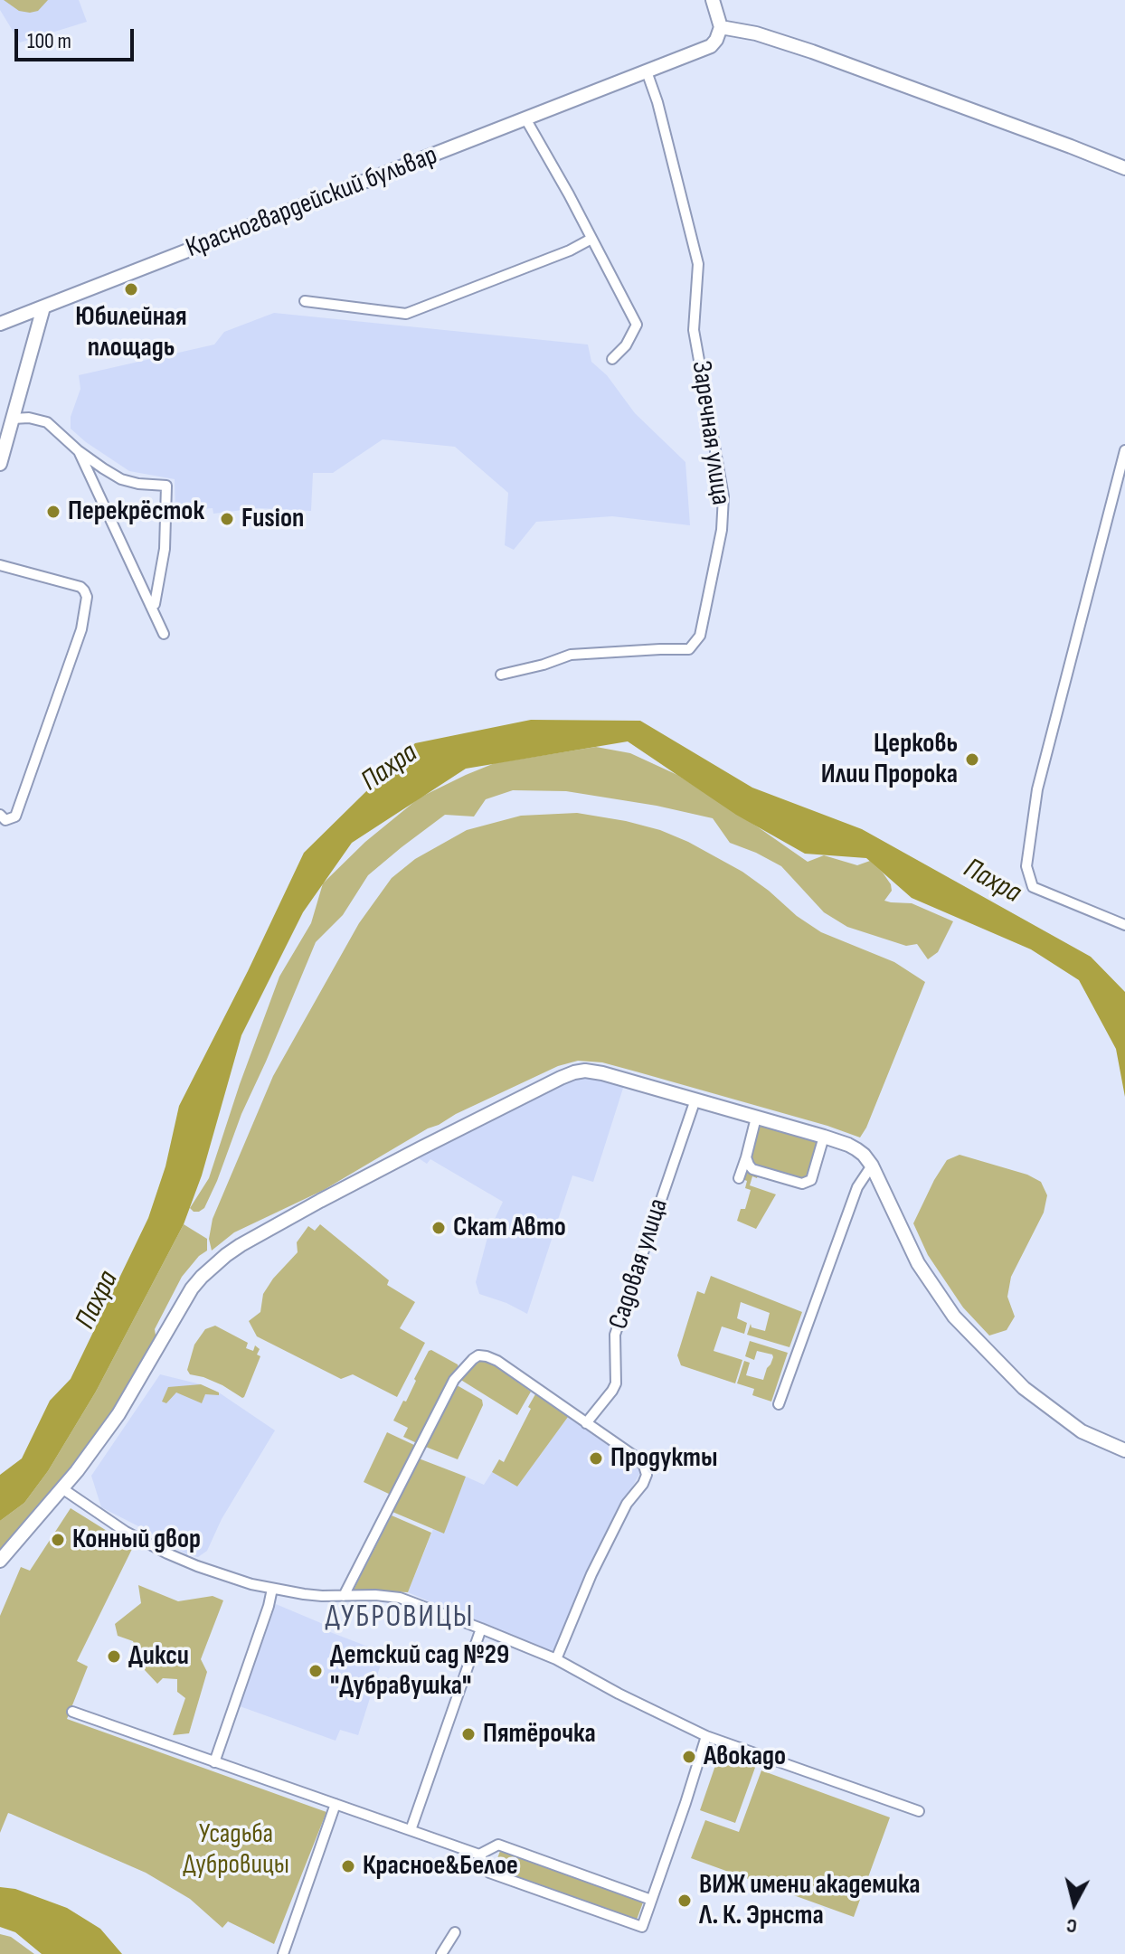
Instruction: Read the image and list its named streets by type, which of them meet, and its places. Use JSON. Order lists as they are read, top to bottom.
{
  "streets": {
    "main road": ["Красногвардейский бульвар"],
    "street": ["Заречная улица", "Садовая улица"]
  },
  "crossings": [
    ["Красногвардейский бульвар", "Заречная улица"]
  ],
  "districts": ["ДУБРОВИЦЫ"],
  "water": ["Пахра"],
  "parks": ["Усадьба Дубровицы"],
  "places": [
    "Юбилейная площадь",
    "Перекрёсток",
    "Fusion",
    "Церковь Илии Пророка",
    "Скат Авто",
    "Продукты",
    "Конный двор",
    "Дикси",
    "Детский сад №29 \"Дубравушка\"",
    "Пятёрочка",
    "Авокадо",
    "Красное&Белое",
    "ВИЖ имени академика Л. К. Эрнста"
  ],
  "scale_bar": "100 m",
  "north": "bottom"
}
